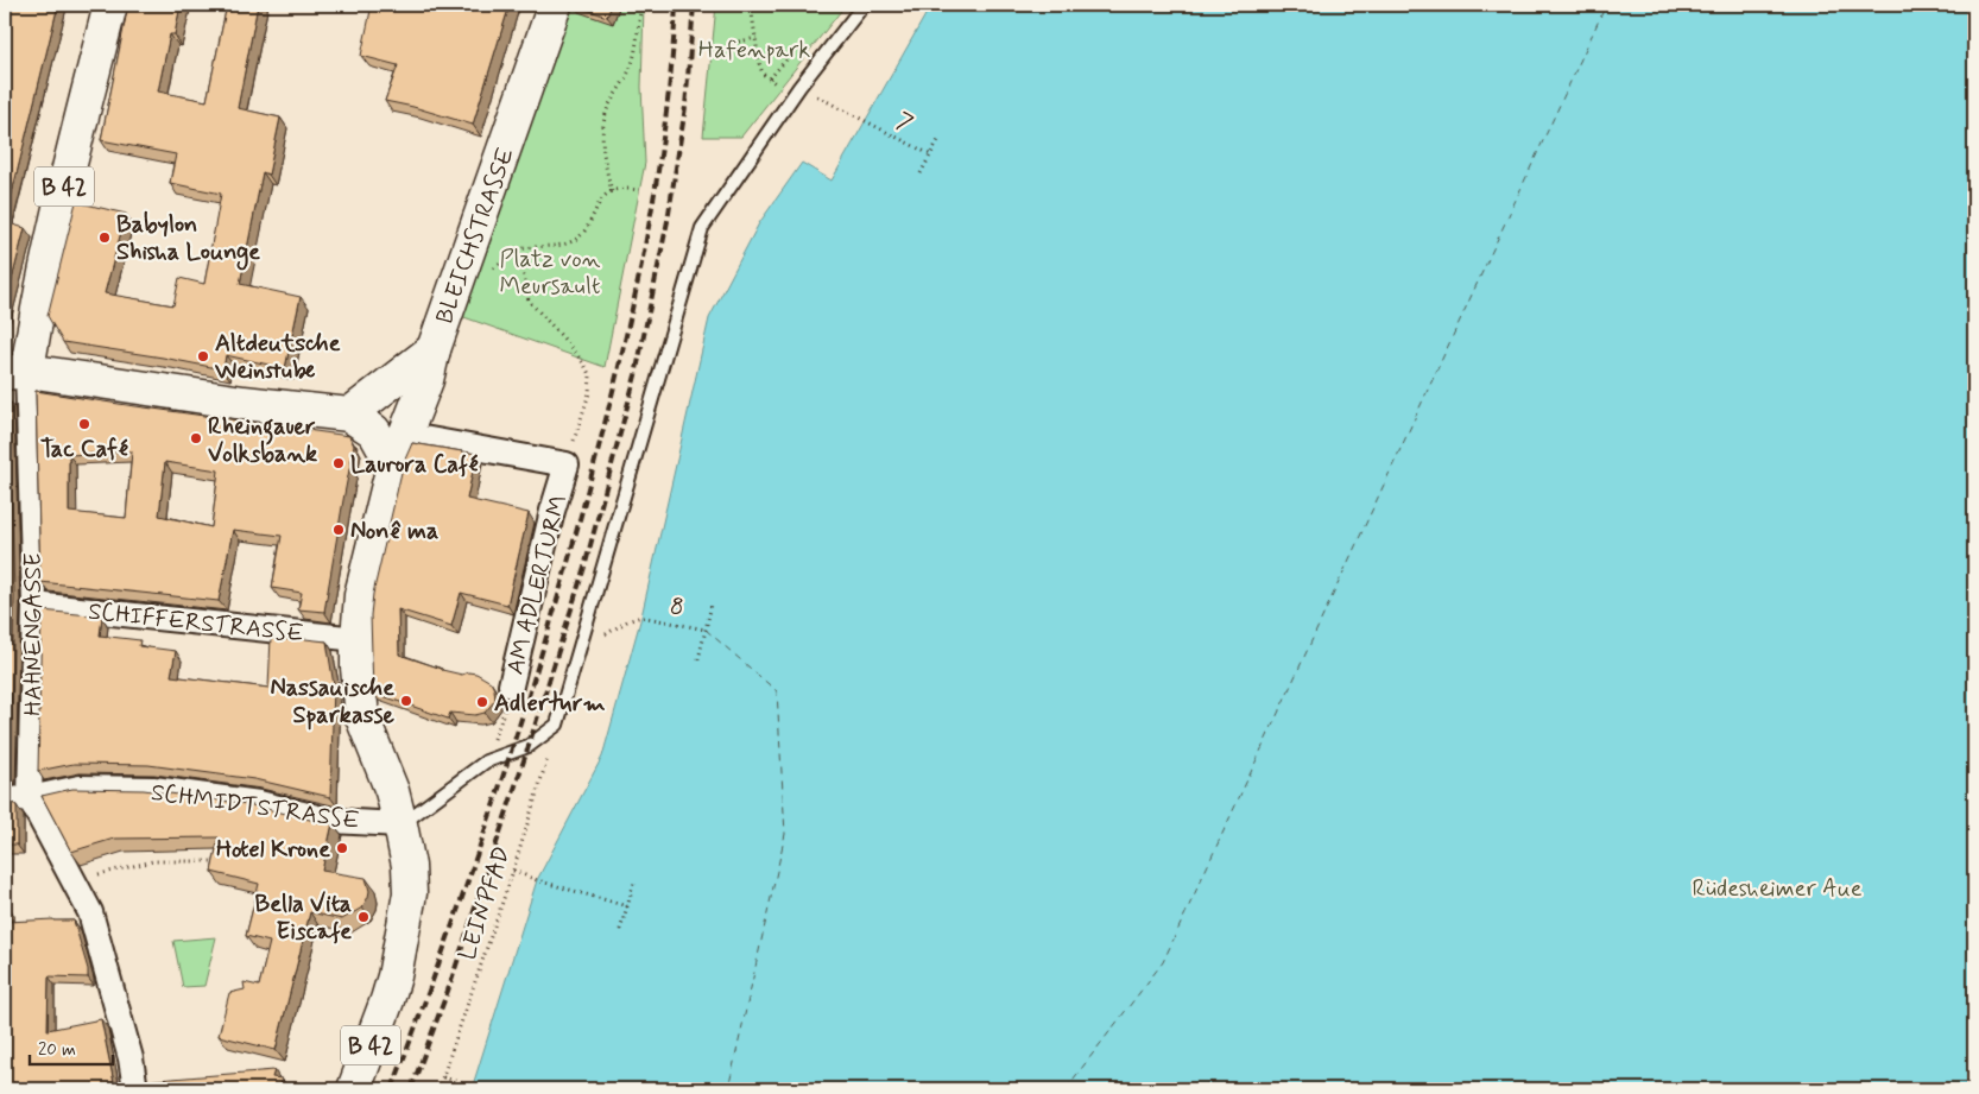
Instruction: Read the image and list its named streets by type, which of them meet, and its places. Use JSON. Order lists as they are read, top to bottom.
{
  "streets": {
    "main road": ["B 42", "BLEICHSTRASSE"],
    "street": [
      "AM ADLERTURM",
      "SCHIFFERSTRASSE",
      "HAHNENGASSE",
      "SCHMIDTSTRASSE"
    ],
    "path": ["7", "8", "LEINPFAD"]
  },
  "crossings": [
    ["B 42", "BLEICHSTRASSE"],
    ["B 42", "SCHIFFERSTRASSE"],
    ["B 42", "HAHNENGASSE"],
    ["B 42", "SCHMIDTSTRASSE"],
    ["BLEICHSTRASSE", "AM ADLERTURM"],
    ["SCHIFFERSTRASSE", "HAHNENGASSE"],
    ["HAHNENGASSE", "SCHMIDTSTRASSE"]
  ],
  "parks": ["Hafenpark", "Platz von Meursault", "Rüdesheimer Aue"],
  "places": [
    "Babylon Shisha Lounge",
    "Altdeutsche Weinstube",
    "Tac Café",
    "Rheingauer Volksbank",
    "Laurora Café",
    "Nonê ma",
    "Nassauische Sparkasse",
    "Adlerturm",
    "Hotel Krone",
    "Bella Vita Eiscafe"
  ],
  "scale_bar": "20 m"
}
